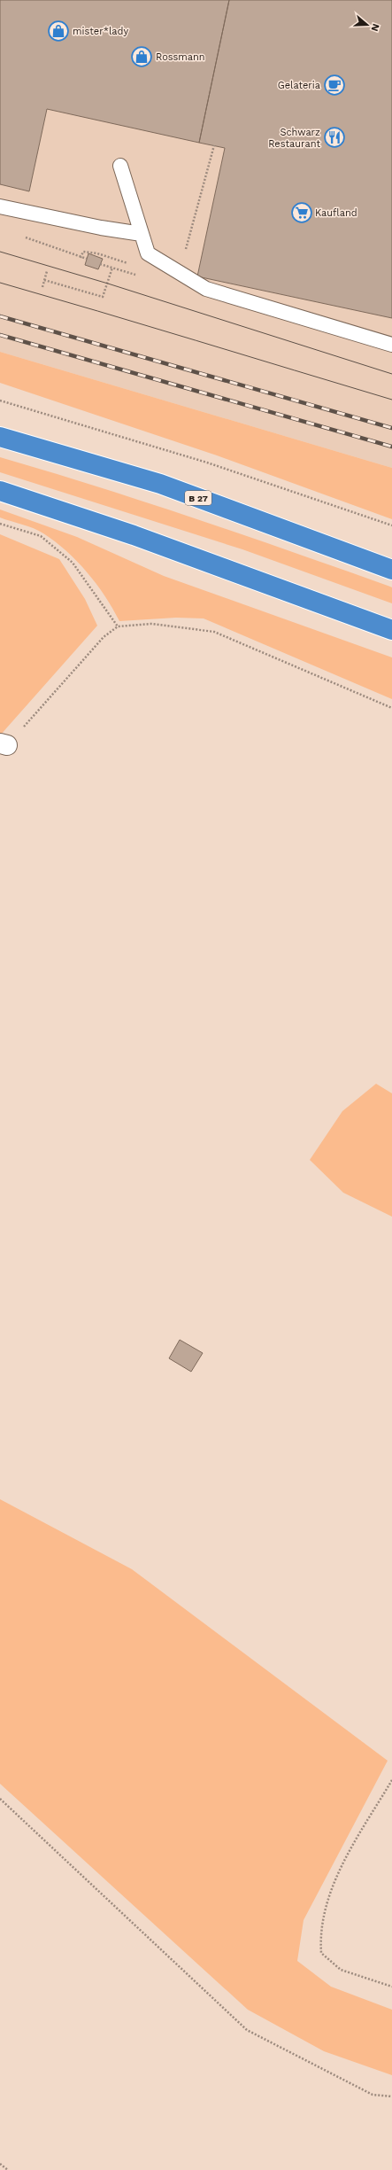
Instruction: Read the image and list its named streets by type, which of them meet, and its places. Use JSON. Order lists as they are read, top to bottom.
{
  "streets": {
    "highway": ["B 27"]
  },
  "places": {
    "shop": ["mister*lady", "Rossmann"],
    "cafe": ["Gelateria"],
    "restaurant": ["Schwarz Restaurant"],
    "supermarket": ["Kaufland"]
  },
  "north": "right"
}
